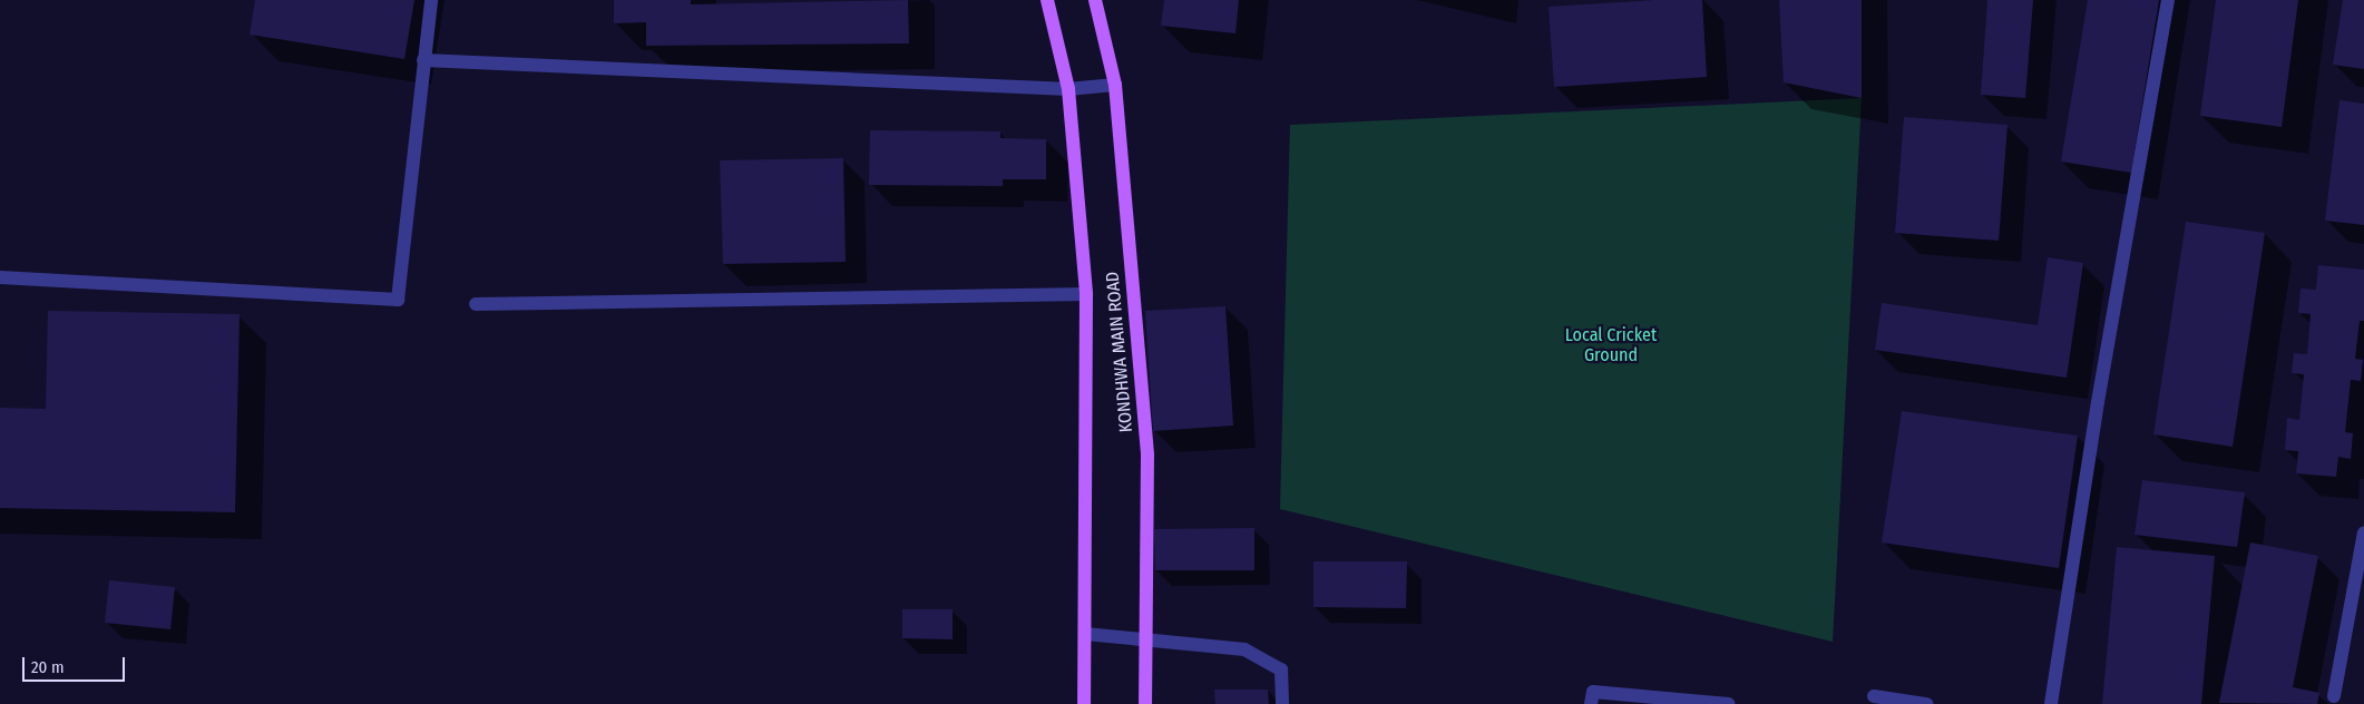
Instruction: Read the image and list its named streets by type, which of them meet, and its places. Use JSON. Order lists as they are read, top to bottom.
{
  "streets": {
    "main road": ["KONDHWA MAIN ROAD"]
  },
  "parks": ["Local Cricket Ground"],
  "scale_bar": "20 m"
}
